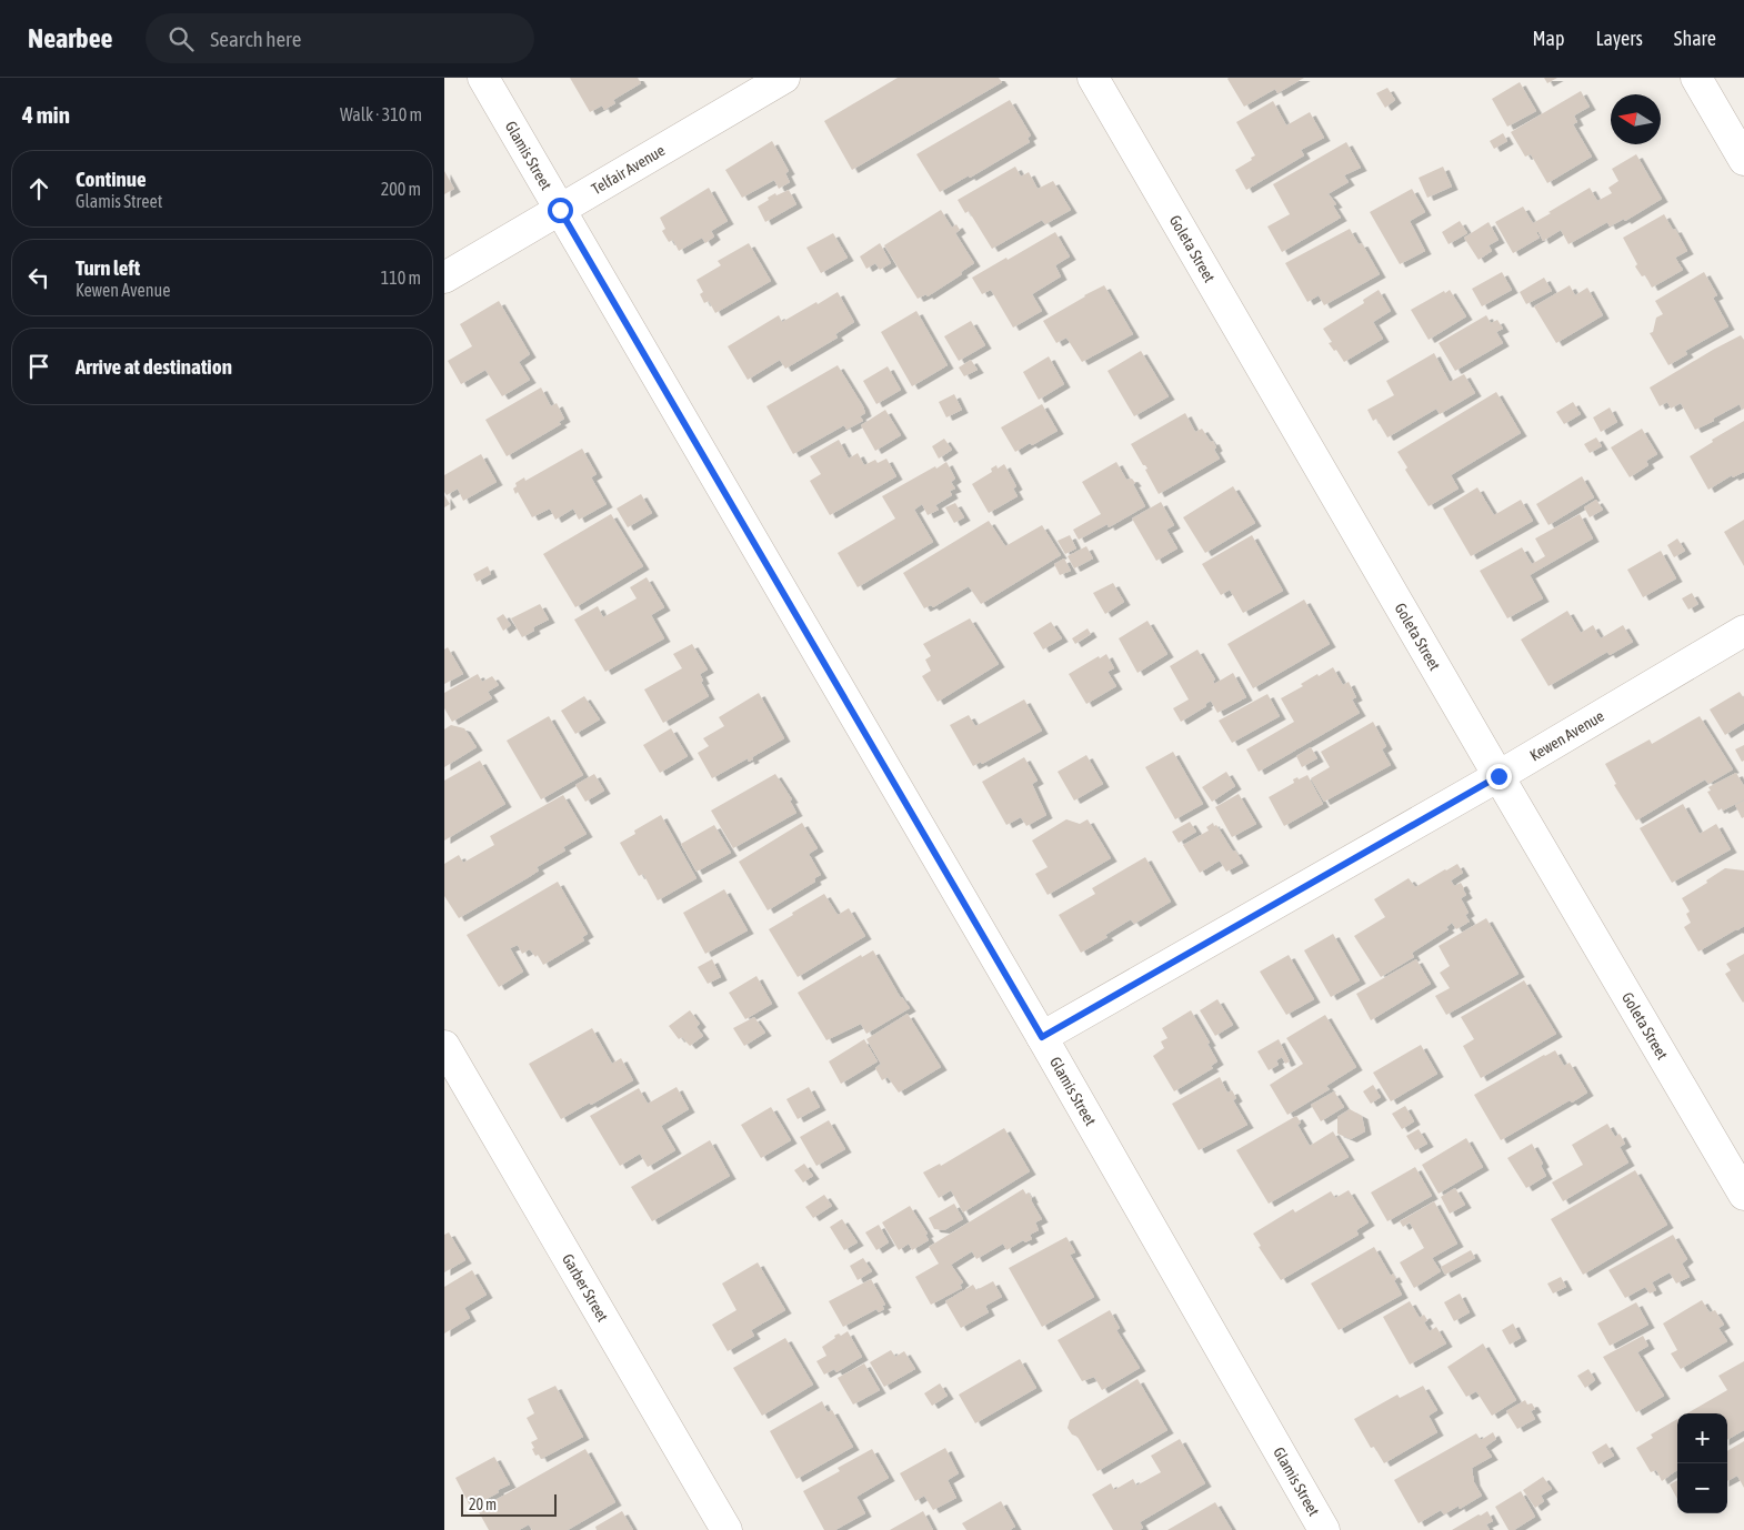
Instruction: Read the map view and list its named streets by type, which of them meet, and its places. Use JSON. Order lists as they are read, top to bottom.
{
  "streets": {
    "street": [
      "Glamis Street",
      "Telfair Avenue",
      "Goleta Street",
      "Kewen Avenue",
      "Garber Street"
    ]
  },
  "crossings": [
    ["Glamis Street", "Telfair Avenue"],
    ["Glamis Street", "Kewen Avenue"],
    ["Goleta Street", "Kewen Avenue"]
  ],
  "scale_bar": "20 m",
  "north": "left",
  "page": {
    "header": "Nearbee",
    "search": "Search here",
    "nav": ["Map", "Layers", "Share"],
    "heading": ["4 min", "Walk · 310 m"],
    "list": [
      ["Continue", "Glamis Street", "200 m"],
      ["Turn left", "Kewen Avenue", "110 m"],
      "Arrive at destination"
    ],
    "map_buttons": ["+", "−"],
    "scale": "20 m"
  }
}
